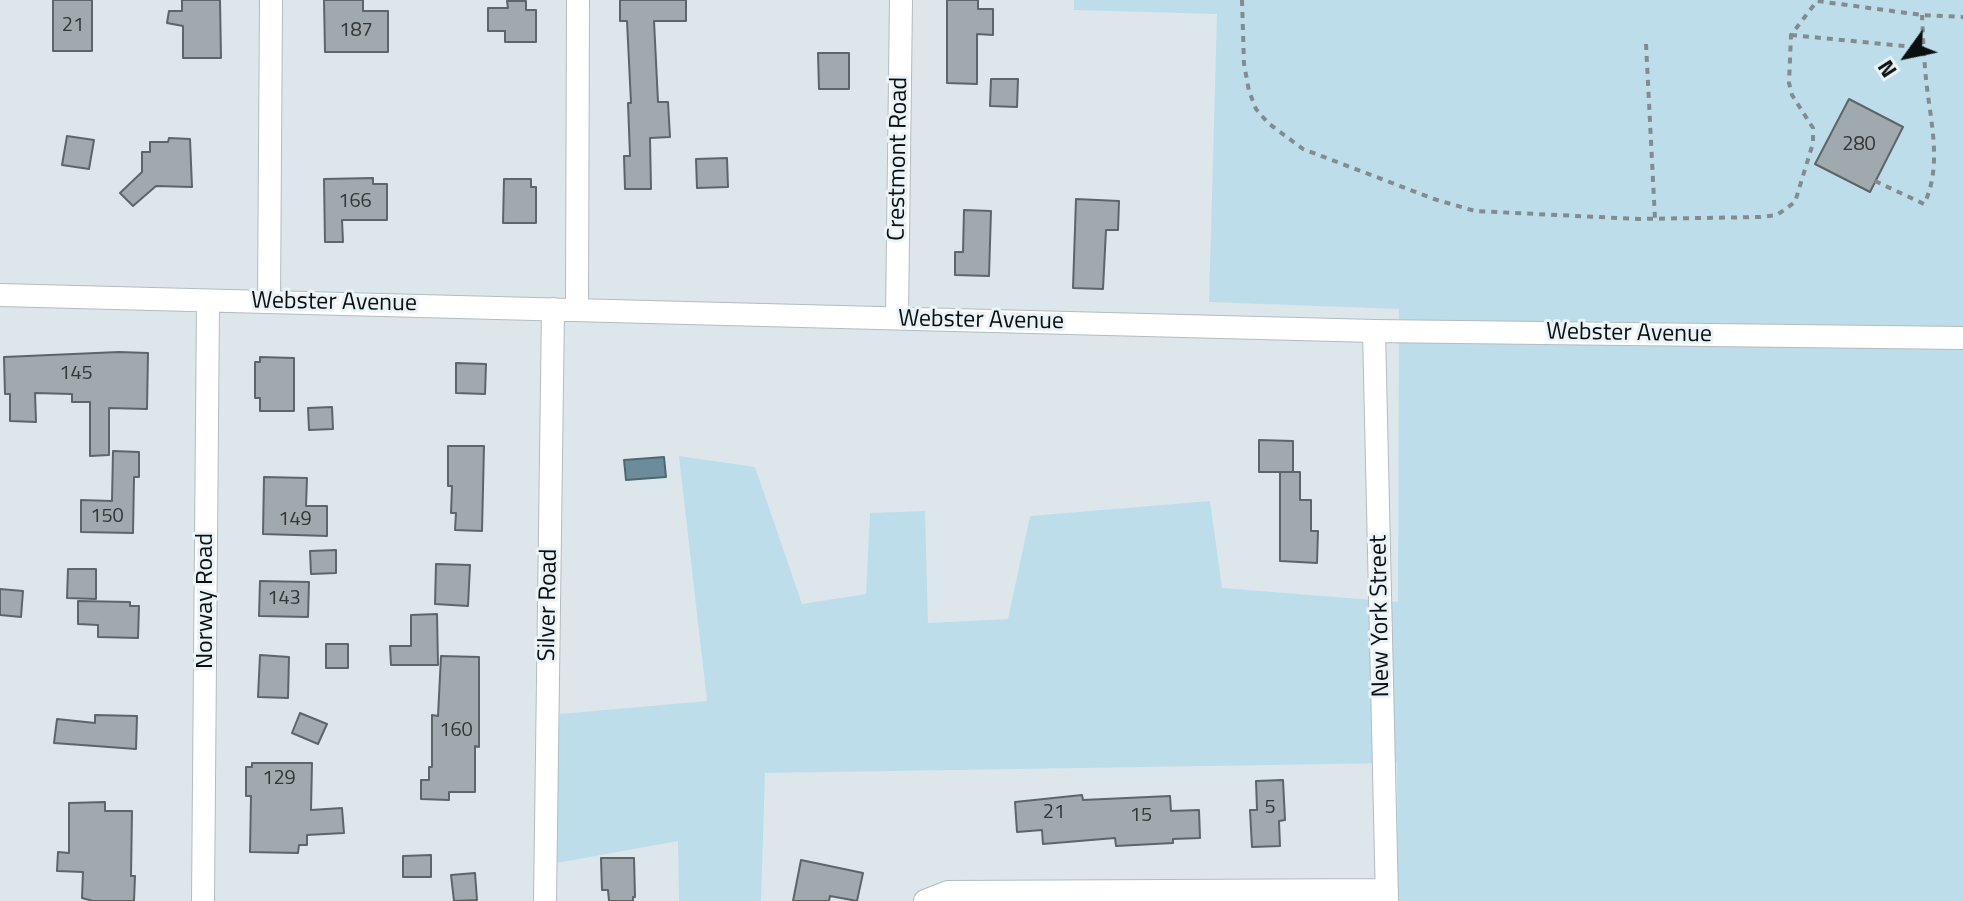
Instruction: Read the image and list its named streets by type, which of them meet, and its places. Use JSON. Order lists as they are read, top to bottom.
{
  "streets": {
    "street": [
      "Crestmont Road",
      "Webster Avenue",
      "Norway Road",
      "Silver Road",
      "New York Street"
    ]
  },
  "crossings": [
    ["Crestmont Road", "Webster Avenue"],
    ["Webster Avenue", "Norway Road"],
    ["Webster Avenue", "Silver Road"],
    ["Webster Avenue", "New York Street"]
  ],
  "house_numbers": [
    "21",
    "187",
    "280",
    "166",
    "145",
    "150",
    "149",
    "143",
    "160",
    "129",
    "5",
    "21",
    "15"
  ],
  "north": "bottom left"
}
